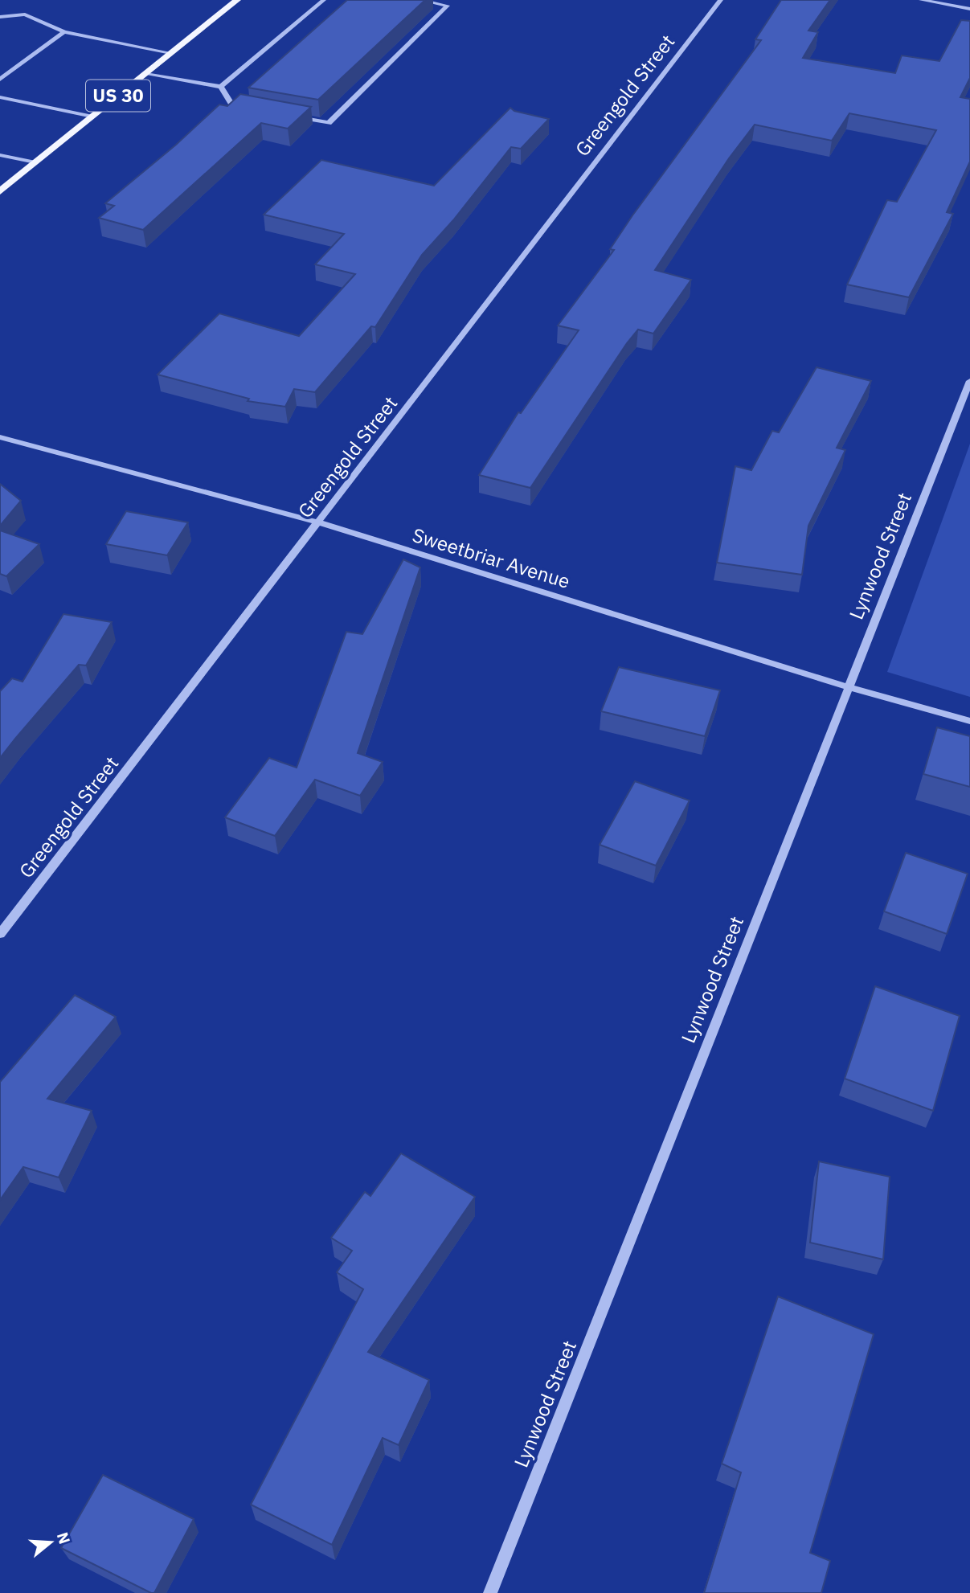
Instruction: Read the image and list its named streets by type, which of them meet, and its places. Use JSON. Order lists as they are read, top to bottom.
{
  "streets": {
    "main road": ["US 30"],
    "street": ["Greengold Street", "Lynwood Street", "Sweetbriar Avenue"]
  },
  "crossings": [
    ["Greengold Street", "Sweetbriar Avenue"],
    ["Lynwood Street", "Sweetbriar Avenue"]
  ],
  "north": "right"
}
